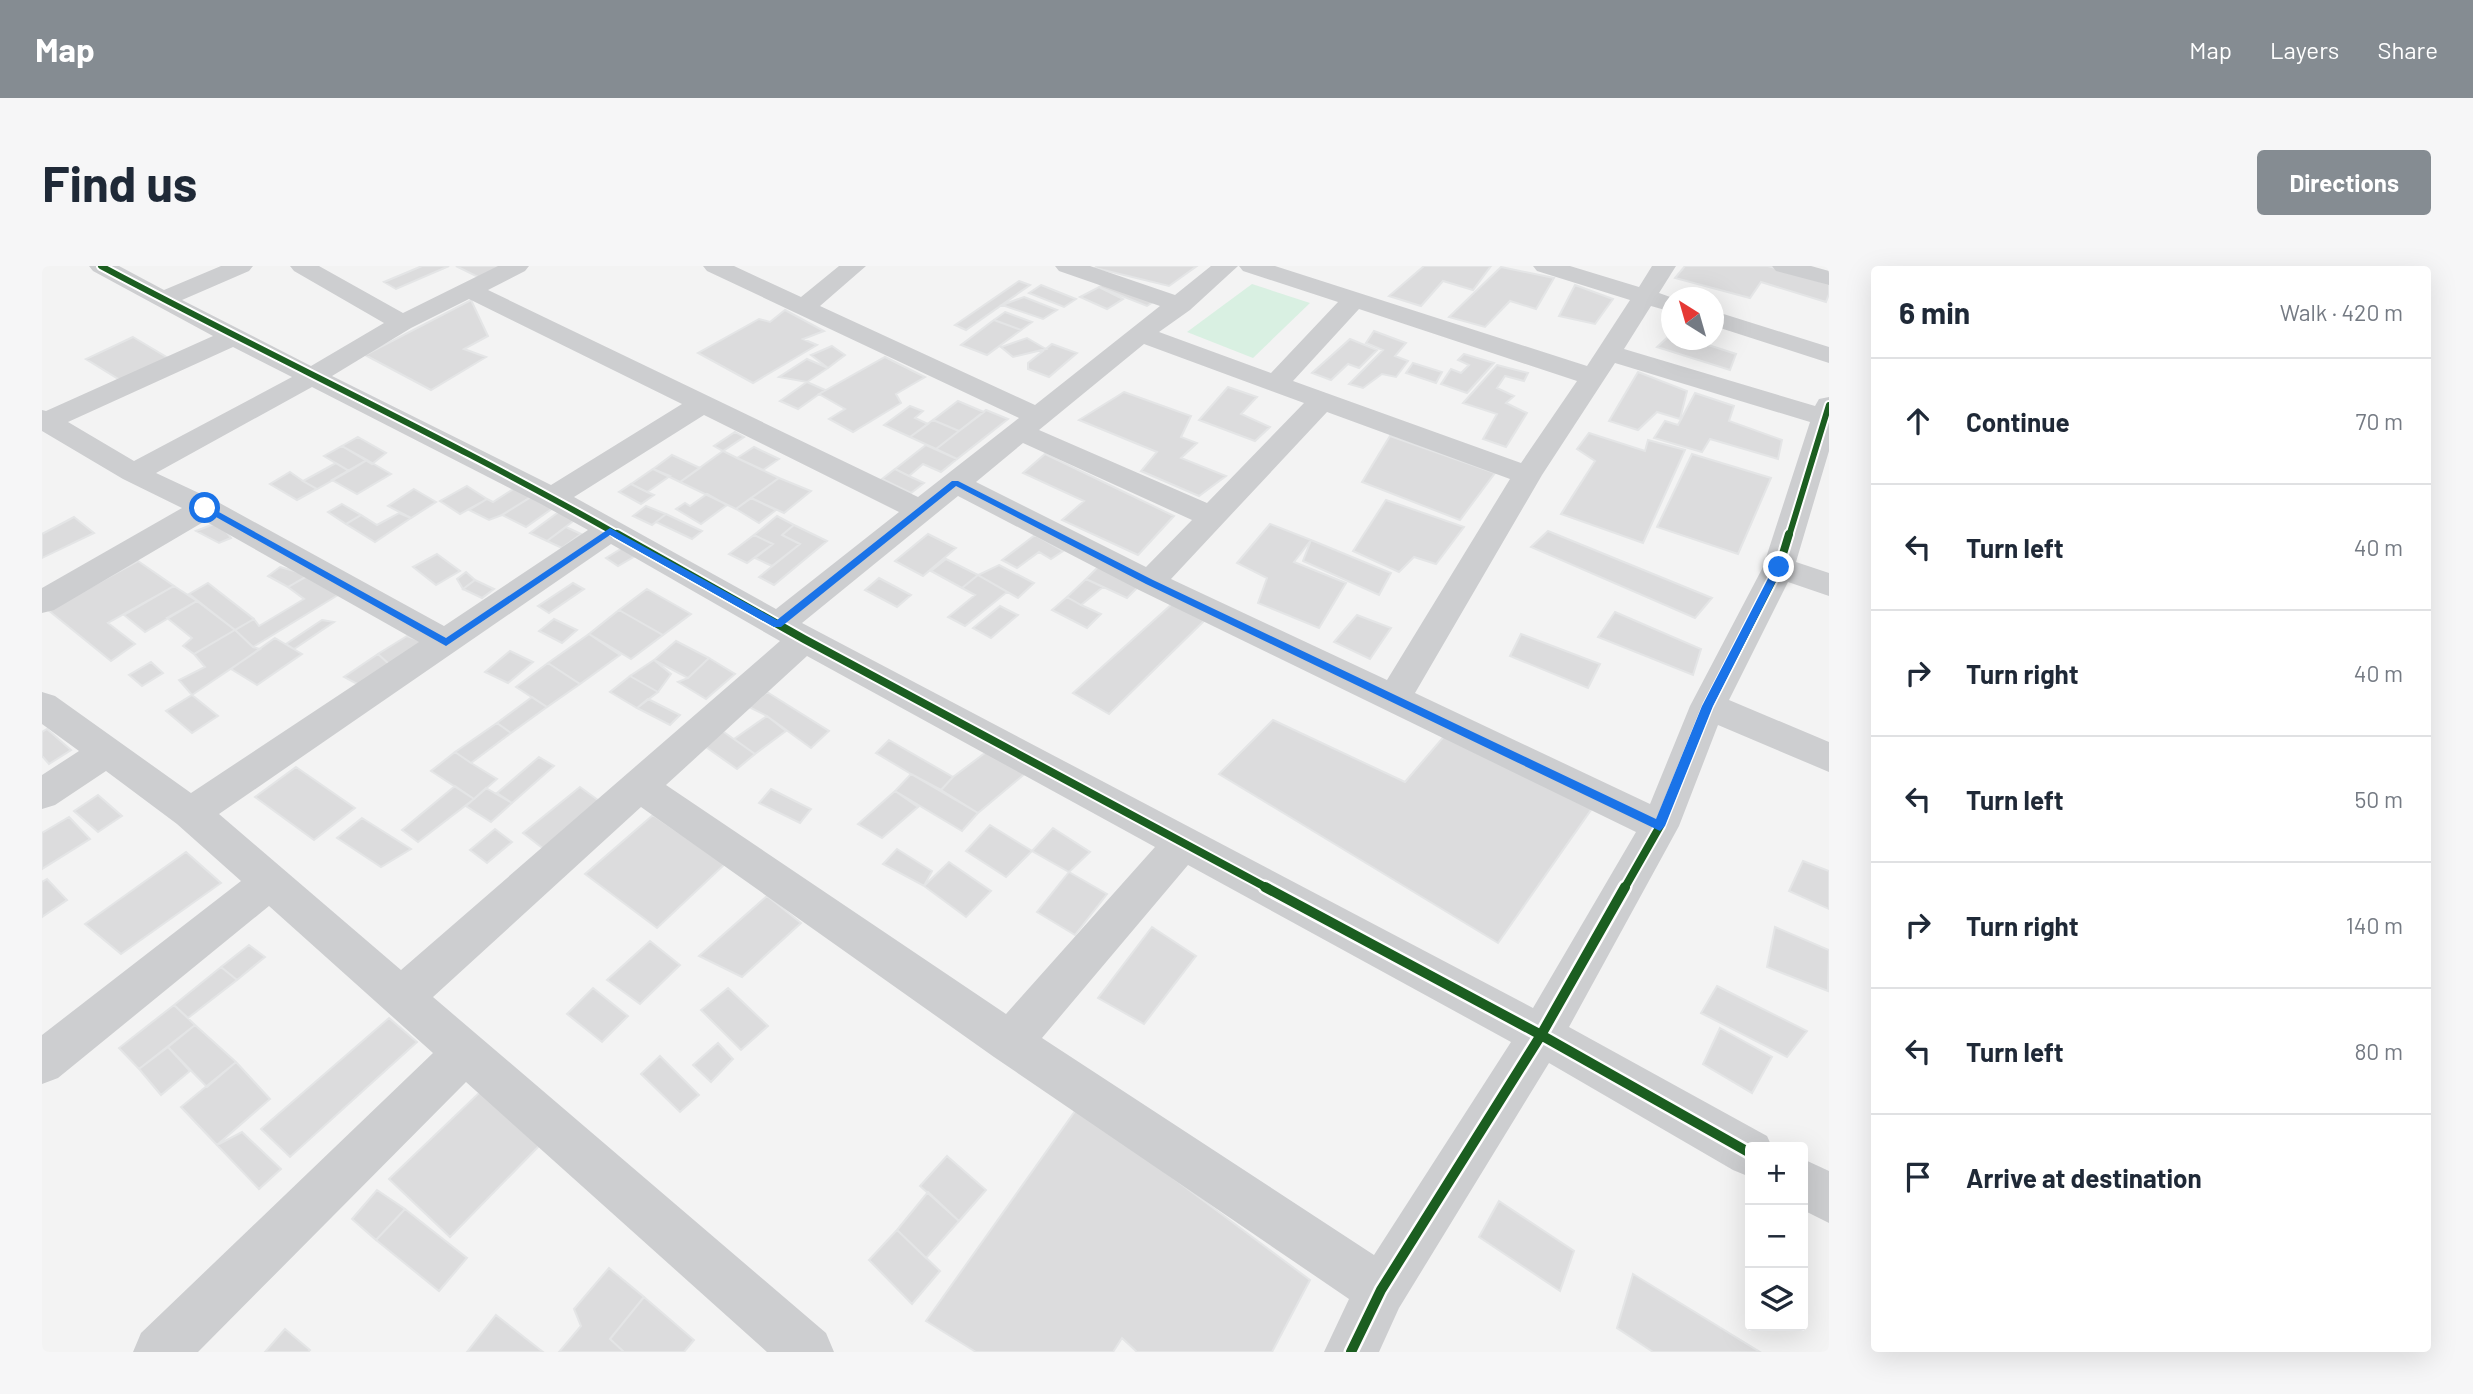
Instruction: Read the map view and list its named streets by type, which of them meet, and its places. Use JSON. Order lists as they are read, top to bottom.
{
  "north": "top left",
  "page": {
    "header": "Map",
    "nav": ["Map", "Layers", "Share"],
    "buttons": "Directions",
    "title": "Find us",
    "heading": ["6 min", "Walk · 420 m"],
    "list": [
      ["Continue", "70 m"],
      ["Turn left", "40 m"],
      ["Turn right", "40 m"],
      ["Turn left", "50 m"],
      ["Turn right", "140 m"],
      ["Turn left", "80 m"],
      "Arrive at destination"
    ],
    "map_buttons": ["+", "−"]
  }
}
